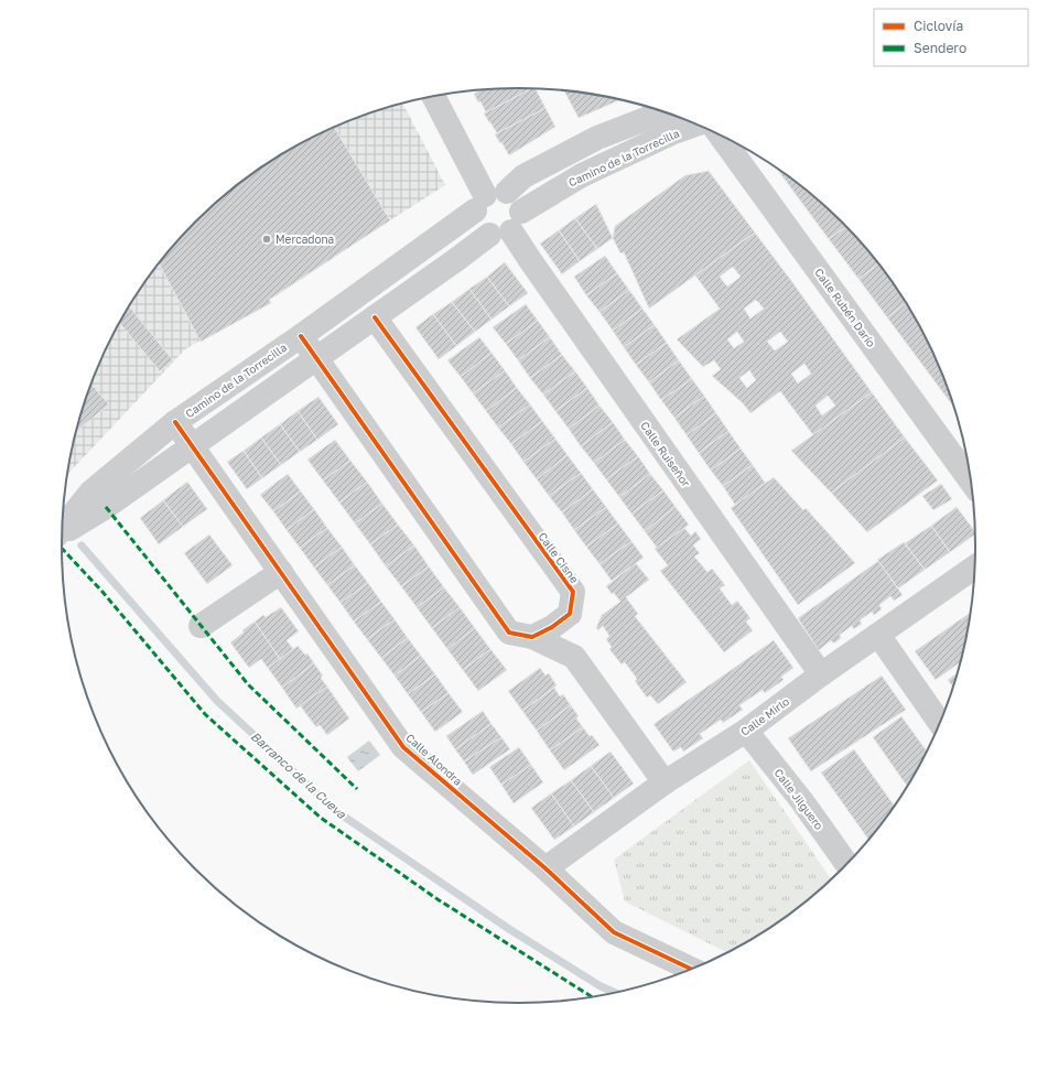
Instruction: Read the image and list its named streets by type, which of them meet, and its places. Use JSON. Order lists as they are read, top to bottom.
{
  "streets": {
    "street": [
      "Camino de la Torrecilla",
      "Calle Rubén Darío",
      "Calle Ruiseñor",
      "Calle Cisne",
      "Calle Mirlo",
      "Calle Alondra",
      "Calle Jilguero"
    ]
  },
  "crossings": [
    ["Camino de la Torrecilla", "Calle Ruiseñor"],
    ["Camino de la Torrecilla", "Calle Cisne"],
    ["Camino de la Torrecilla", "Calle Alondra"],
    ["Calle Ruiseñor", "Calle Mirlo"],
    ["Calle Mirlo", "Calle Alondra"],
    ["Calle Mirlo", "Calle Jilguero"]
  ],
  "water": ["Barranco de la Cueva"],
  "places": ["Mercadona"],
  "legend": ["Ciclovía", "Sendero"]
}
